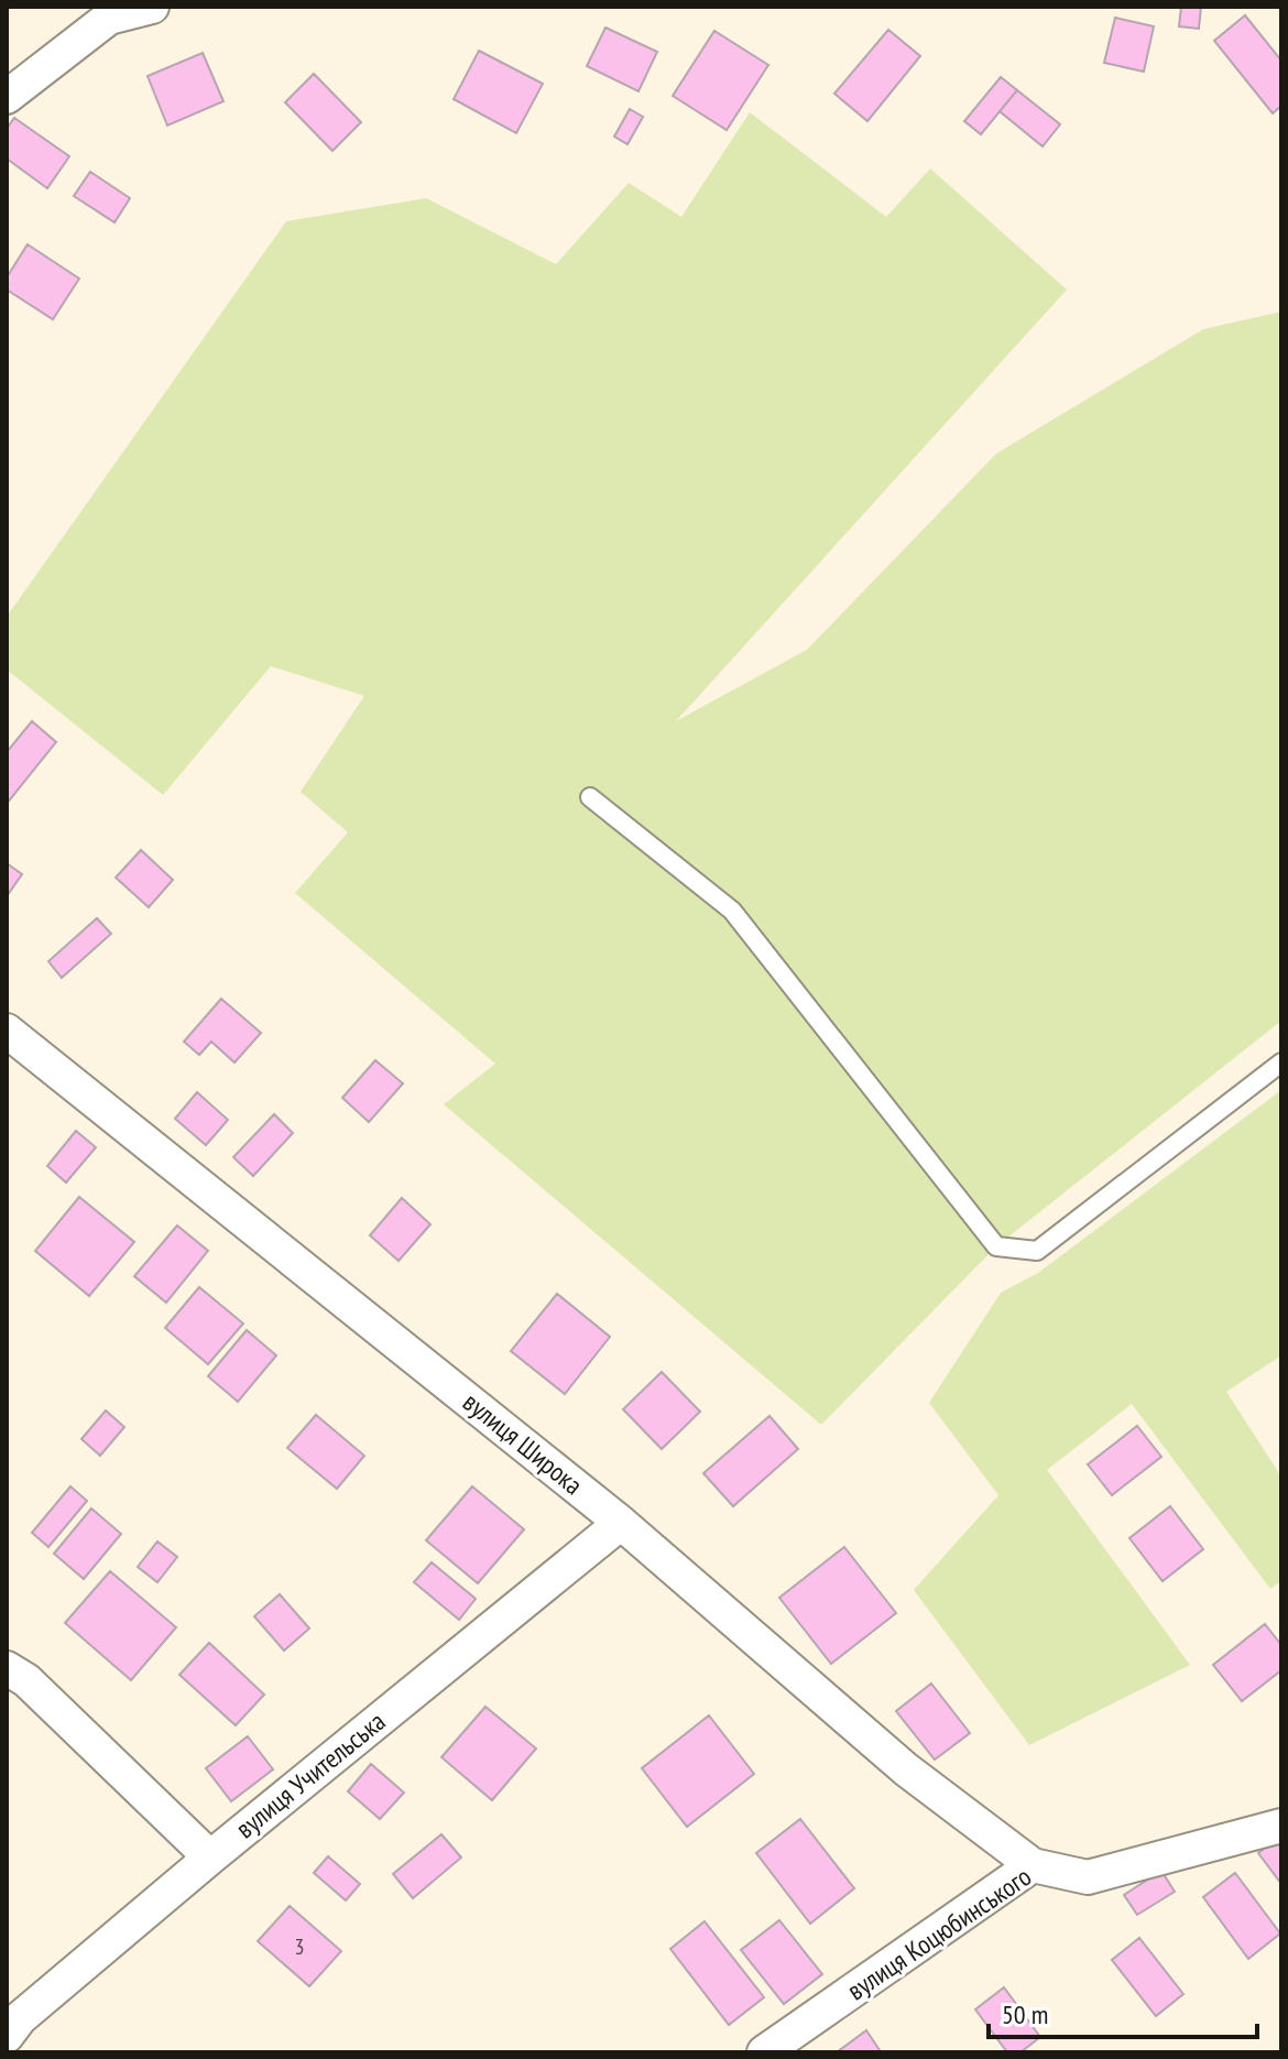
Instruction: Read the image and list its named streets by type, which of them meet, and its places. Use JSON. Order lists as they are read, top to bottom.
{
  "streets": {
    "street": ["вулиця Широка", "вулиця Учительська", "вулиця Коцюбинського"]
  },
  "crossings": [
    ["вулиця Широка", "вулиця Учительська"],
    ["вулиця Широка", "вулиця Коцюбинського"]
  ],
  "house_numbers": ["3"],
  "scale_bar": "50 m"
}
